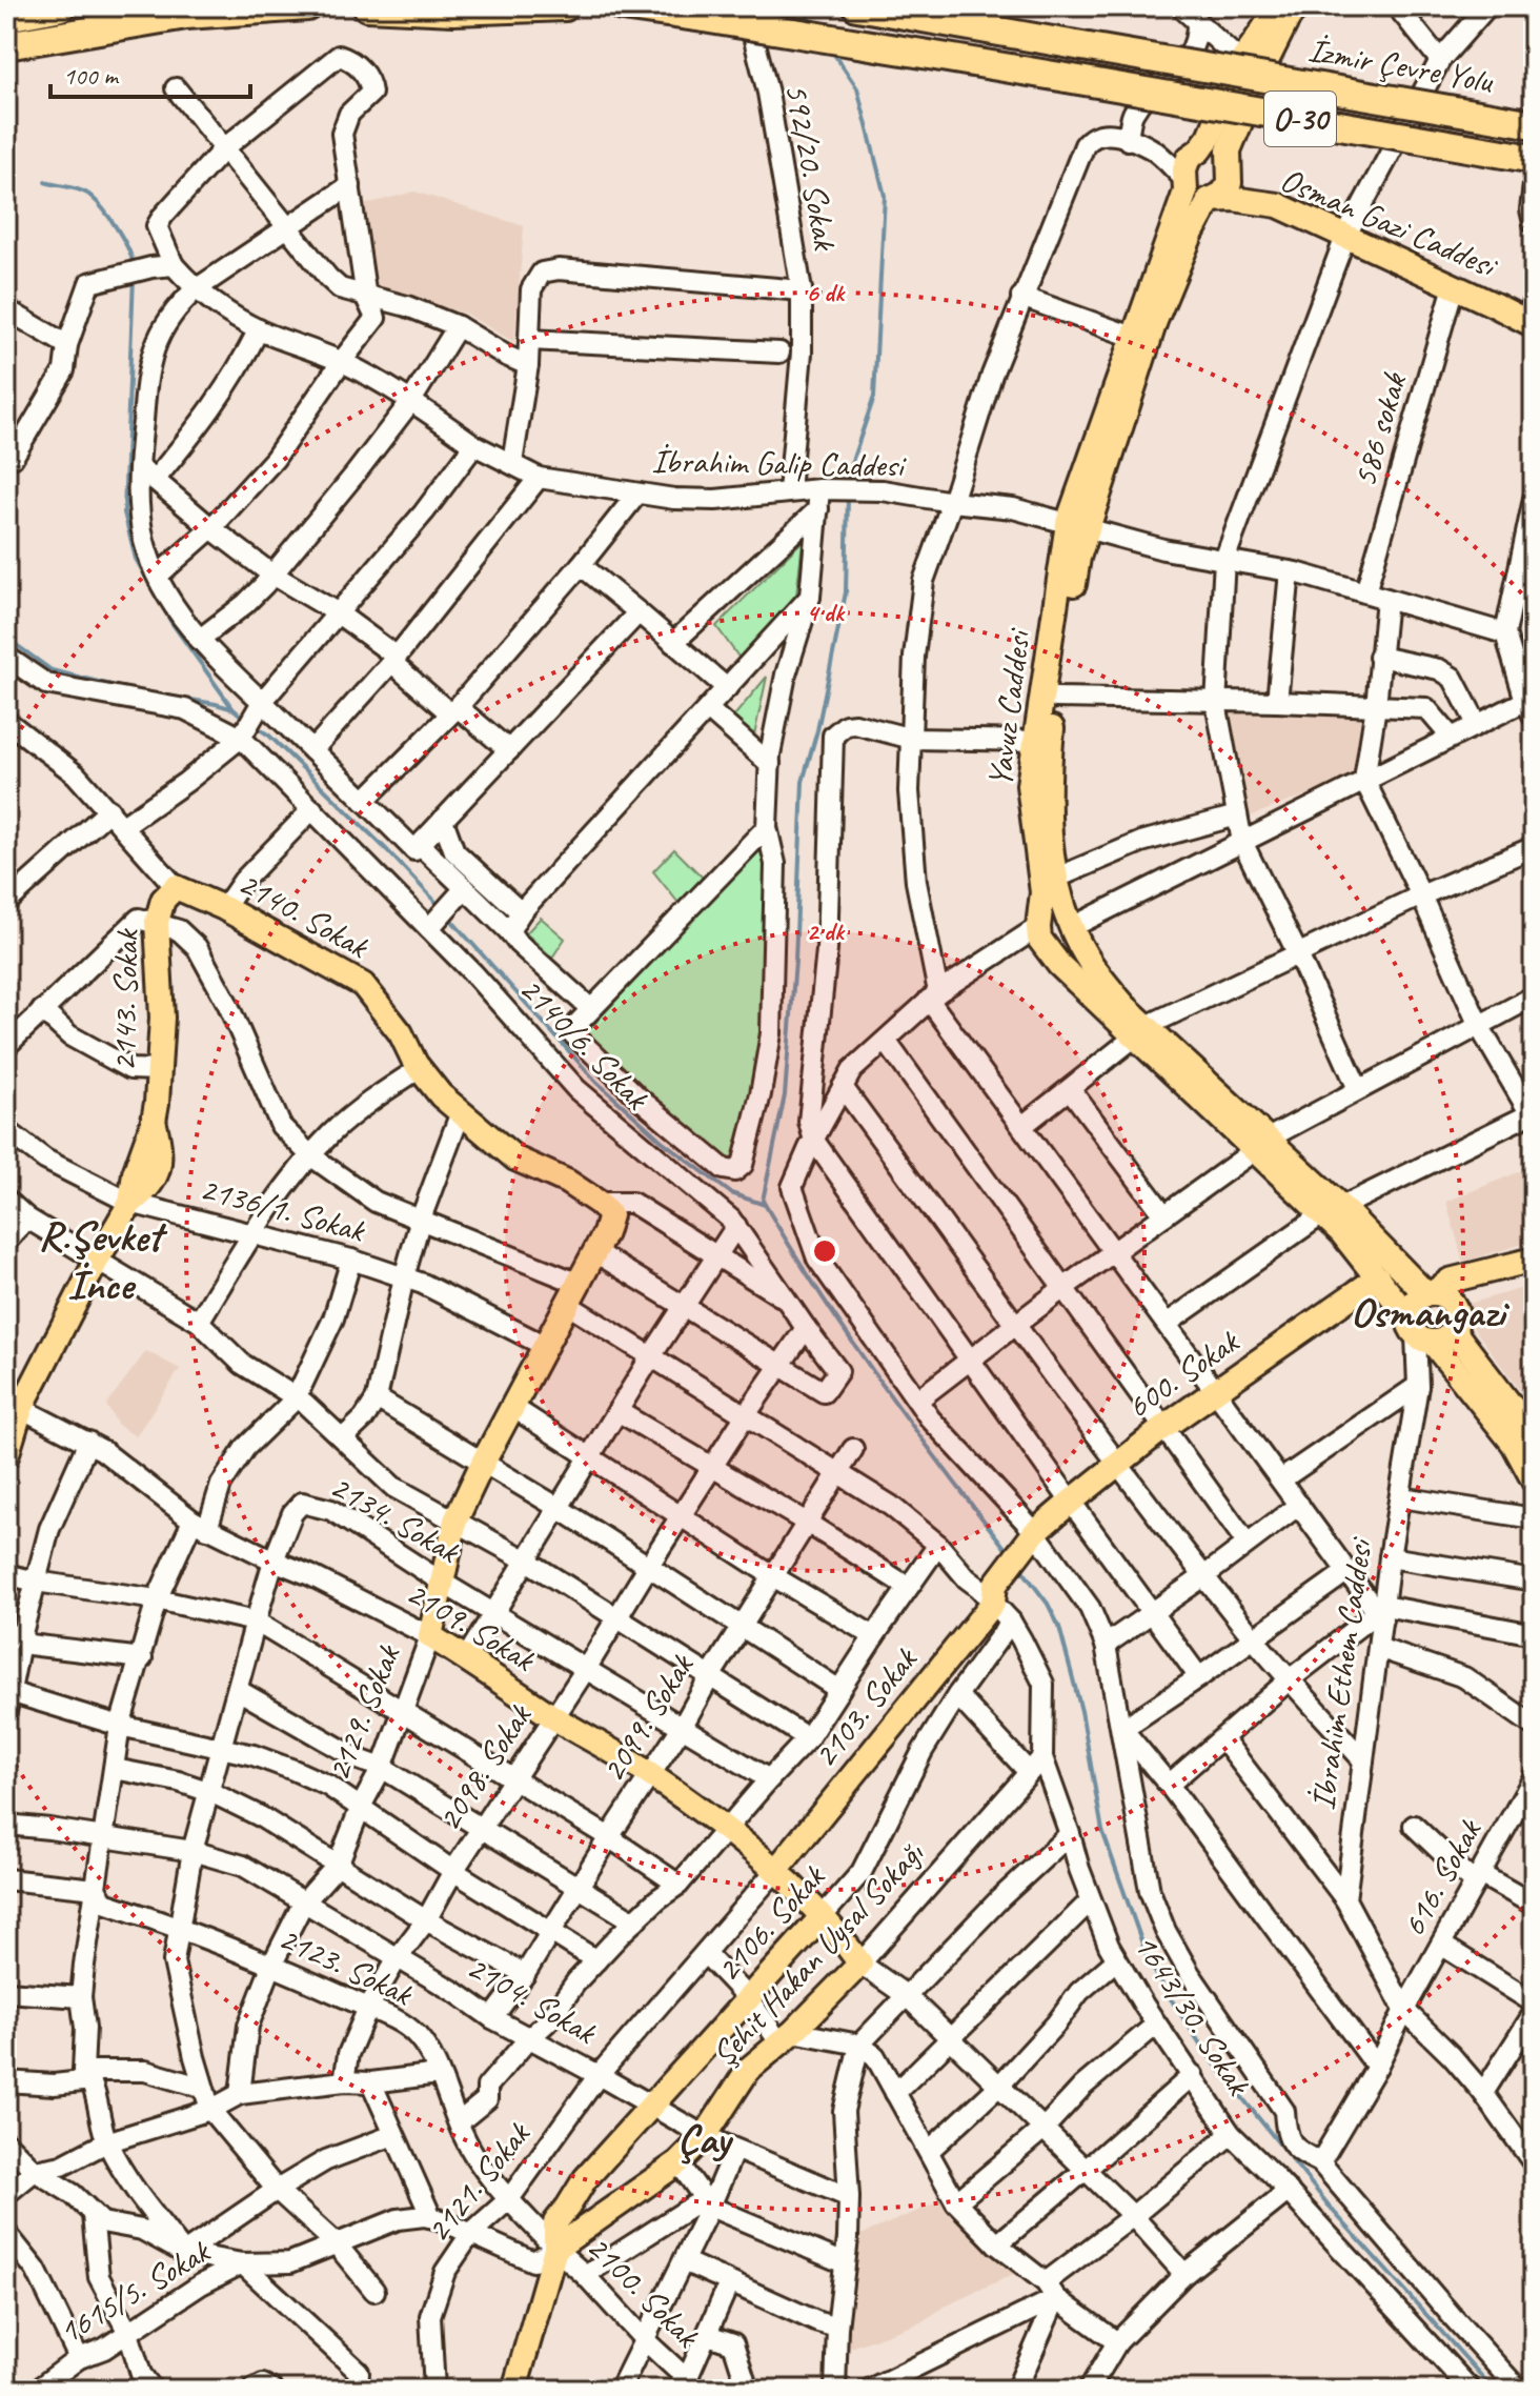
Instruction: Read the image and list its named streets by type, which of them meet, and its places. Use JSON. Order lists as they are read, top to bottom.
{
  "streets": {
    "highway": ["İzmir Çevre Yolu", "O-30"],
    "main road": [
      "Osman Gazi Caddesi",
      "Yavuz Caddesi",
      "2140. Sokak",
      "2143. Sokak",
      "600. Sokak",
      "2109. Sokak",
      "2103. Sokak",
      "2129. Sokak",
      "2106. Sokak",
      "Şehit Hakan Uysal Sokağı"
    ],
    "street": [
      "592/20. Sokak",
      "586 sokak",
      "İbrahim Galip Caddesi",
      "2140/6. Sokak",
      "2136/1. Sokak",
      "2134. Sokak",
      "İbrahim Ethem Caddesi",
      "2099. Sokak",
      "2098. Sokak",
      "616. Sokak",
      "2123. Sokak",
      "2104. Sokak",
      "1643/30. Sokak",
      "2121. Sokak",
      "2100. Sokak",
      "1615/5. Sokak"
    ]
  },
  "crossings": [
    ["592/20. Sokak", "İbrahim Galip Caddesi"],
    ["Osman Gazi Caddesi", "586 sokak"],
    ["Osman Gazi Caddesi", "Yavuz Caddesi"],
    ["586 sokak", "İbrahim Galip Caddesi"],
    ["İbrahim Galip Caddesi", "Yavuz Caddesi"],
    ["Yavuz Caddesi", "600. Sokak"],
    ["Yavuz Caddesi", "İbrahim Ethem Caddesi"],
    ["2140. Sokak", "2143. Sokak"],
    ["2140. Sokak", "2140/6. Sokak"],
    ["2140. Sokak", "2129. Sokak"],
    ["2143. Sokak", "2136/1. Sokak"],
    ["2143. Sokak", "2109. Sokak"],
    ["2143. Sokak", "1643/30. Sokak"],
    ["2140/6. Sokak", "2129. Sokak"],
    ["2140/6. Sokak", "2098. Sokak"],
    ["2136/1. Sokak", "2129. Sokak"],
    ["600. Sokak", "2103. Sokak"],
    ["2134. Sokak", "2109. Sokak"],
    ["2134. Sokak", "2129. Sokak"],
    ["2134. Sokak", "2099. Sokak"],
    ["2134. Sokak", "2098. Sokak"],
    ["2134. Sokak", "2123. Sokak"],
    ["2134. Sokak", "2104. Sokak"],
    ["2109. Sokak", "2103. Sokak"],
    ["2109. Sokak", "2129. Sokak"],
    ["2109. Sokak", "2099. Sokak"],
    ["2109. Sokak", "2098. Sokak"],
    ["2109. Sokak", "2106. Sokak"],
    ["2109. Sokak", "Şehit Hakan Uysal Sokağı"],
    ["2109. Sokak", "2104. Sokak"],
    ["2103. Sokak", "2104. Sokak"],
    ["2103. Sokak", "1643/30. Sokak"],
    ["2129. Sokak", "2123. Sokak"],
    ["2129. Sokak", "2104. Sokak"],
    ["2129. Sokak", "1643/30. Sokak"],
    ["2099. Sokak", "2104. Sokak"],
    ["2099. Sokak", "1643/30. Sokak"],
    ["2098. Sokak", "2123. Sokak"],
    ["2098. Sokak", "2104. Sokak"],
    ["2098. Sokak", "1643/30. Sokak"],
    ["2106. Sokak", "Şehit Hakan Uysal Sokağı"],
    ["2106. Sokak", "2123. Sokak"],
    ["2106. Sokak", "1643/30. Sokak"],
    ["2106. Sokak", "2100. Sokak"],
    ["Şehit Hakan Uysal Sokağı", "2123. Sokak"],
    ["Şehit Hakan Uysal Sokağı", "1643/30. Sokak"],
    ["Şehit Hakan Uysal Sokağı", "2100. Sokak"],
    ["2123. Sokak", "2121. Sokak"],
    ["2123. Sokak", "2100. Sokak"],
    ["2104. Sokak", "2121. Sokak"],
    ["2121. Sokak", "2100. Sokak"],
    ["2100. Sokak", "1615/5. Sokak"]
  ],
  "districts": ["R.Şevket İnce", "Osmangazi", "Çay"],
  "scale_bar": "100 m",
  "rings": ["6 dk", "4 dk", "2 dk"]
}
